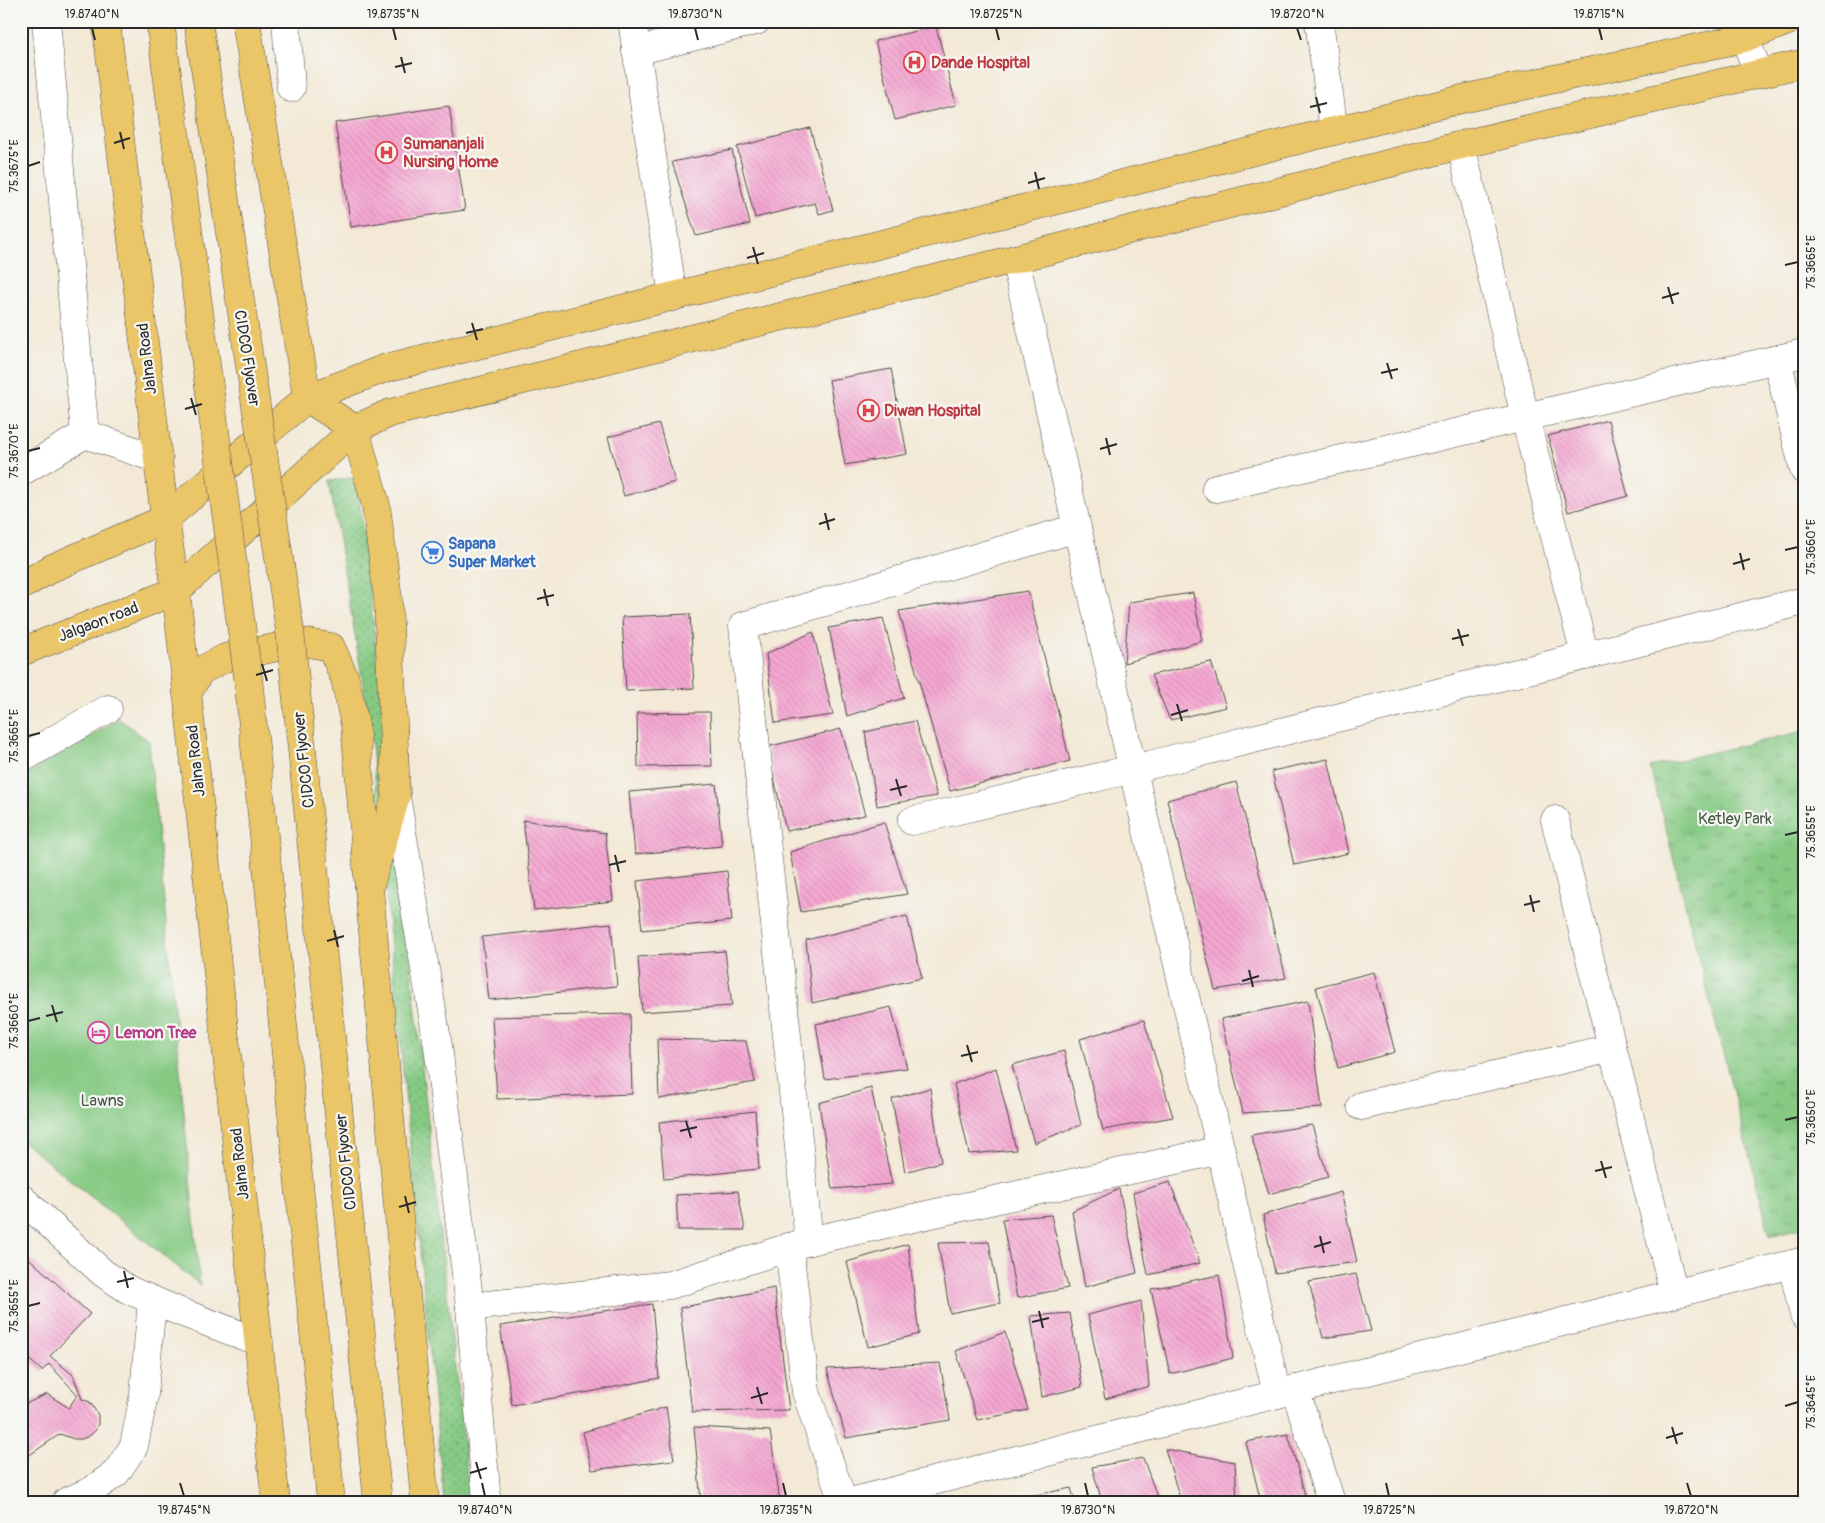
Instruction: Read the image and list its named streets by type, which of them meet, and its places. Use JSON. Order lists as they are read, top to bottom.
{
  "streets": {
    "main road": ["CIDCO Flyover", "Jalna Road", "Jalgaon road"]
  },
  "crossings": [
    ["Jalna Road", "Jalgaon road"]
  ],
  "parks": ["Ketley Park", "Lawns"],
  "places": {
    "hospital": ["Dande Hospital", "Sumananjali Nursing Home", "Diwan Hospital"],
    "supermarket": ["Sapana Super Market"],
    "hotel": ["Lemon Tree"]
  },
  "coordinates": [
    "19.8740°N",
    "19.8735°N",
    "19.8730°N",
    "19.8725°N",
    "19.8720°N",
    "19.8715°N",
    "75.3675°E",
    "75.3665°E",
    "75.3670°E",
    "75.3660°E",
    "75.3655°E",
    "75.3650°E",
    "75.3645°E",
    "19.8745°N"
  ]
}
